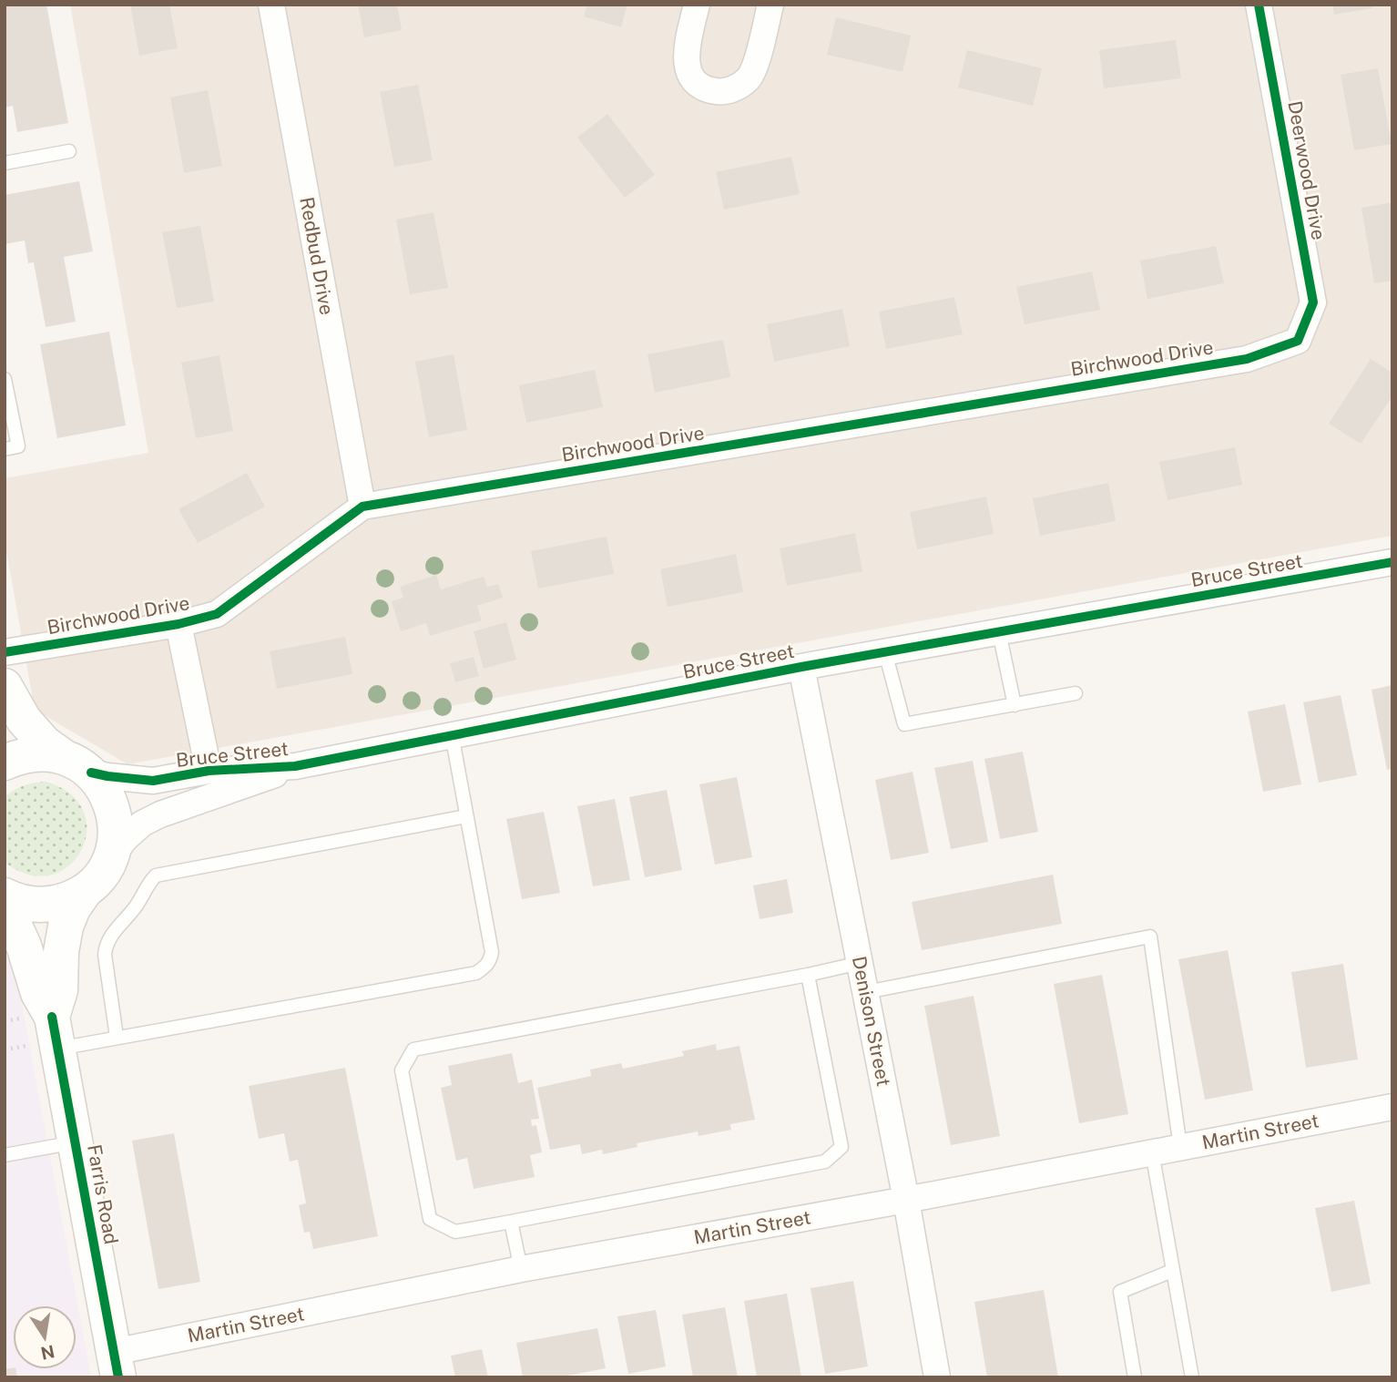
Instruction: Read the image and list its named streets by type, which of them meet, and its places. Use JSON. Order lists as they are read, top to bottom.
{
  "streets": {
    "street": [
      "Deerwood Drive",
      "Redbud Drive",
      "Birchwood Drive",
      "Bruce Street",
      "Denison Street",
      "Martin Street",
      "Farris Road"
    ]
  },
  "crossings": [
    ["Deerwood Drive", "Birchwood Drive"],
    ["Redbud Drive", "Birchwood Drive"],
    ["Birchwood Drive", "Bruce Street"],
    ["Bruce Street", "Denison Street"],
    ["Bruce Street", "Farris Road"],
    ["Denison Street", "Martin Street"],
    ["Martin Street", "Farris Road"]
  ],
  "north": "bottom"
}
